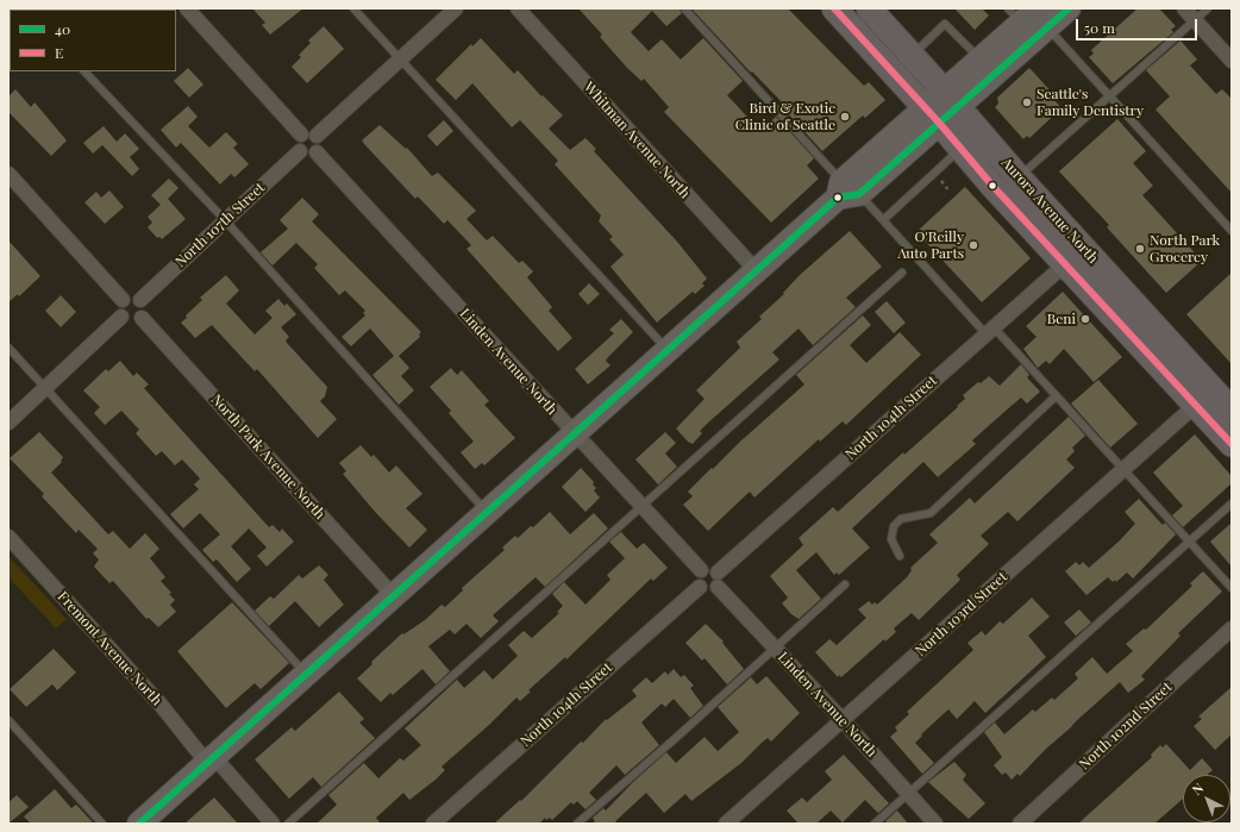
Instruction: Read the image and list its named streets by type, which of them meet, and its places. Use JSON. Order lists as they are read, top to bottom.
{
  "streets": {
    "highway": ["Aurora Avenue North"],
    "street": [
      "Whitman Avenue North",
      "North 107th Street",
      "Linden Avenue North",
      "North 104th Street",
      "North Park Avenue North",
      "North 103rd Street",
      "Fremont Avenue North",
      "North 102nd Street"
    ]
  },
  "crossings": [
    ["Aurora Avenue North", "North 104th Street"],
    ["Aurora Avenue North", "North 103rd Street"],
    ["North 107th Street", "Linden Avenue North"],
    ["North 107th Street", "North Park Avenue North"],
    ["Linden Avenue North", "North 104th Street"],
    ["Linden Avenue North", "North 103rd Street"]
  ],
  "places": [
    "Seattle's Family Dentistry",
    "Bird & Exotic Clinic of Seattle",
    "O'Reilly Auto Parts",
    "North Park Grocercy",
    "Beni"
  ],
  "lines": ["transit line 40", "transit line E"],
  "legend": ["40", "E"],
  "scale_bar": "50 m",
  "north": "top left"
}
